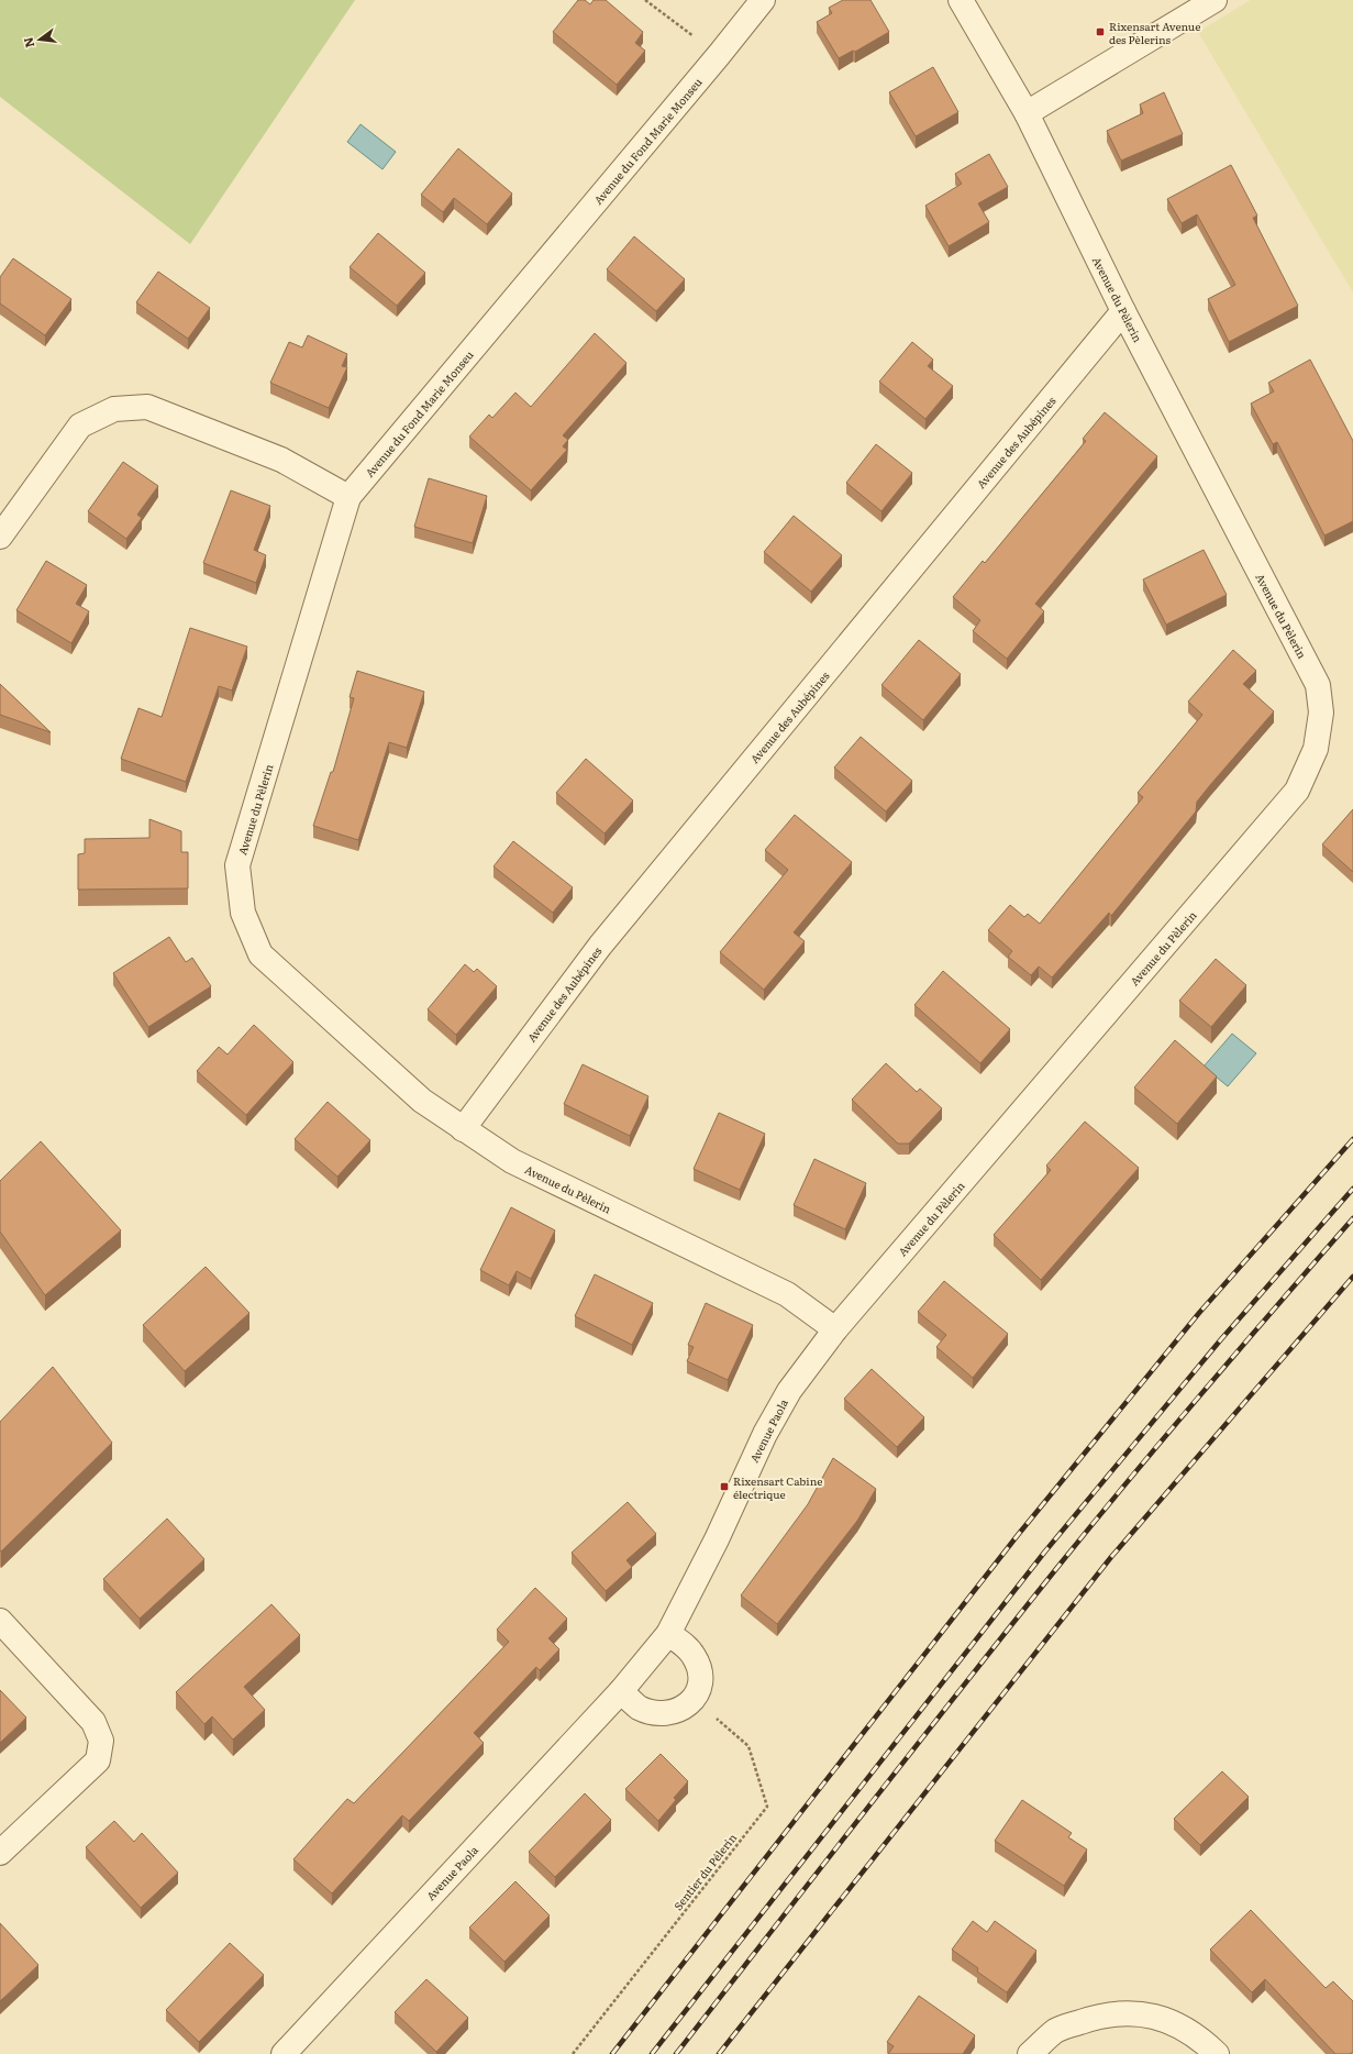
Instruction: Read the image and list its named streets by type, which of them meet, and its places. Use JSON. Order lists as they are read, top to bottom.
{
  "streets": {
    "street": [
      "Avenue du Fond Marie Monseu",
      "Avenue du Pèlerin",
      "Avenue des Aubépines",
      "Avenue Paola"
    ],
    "path": ["Sentier du Pélerin"]
  },
  "crossings": [
    ["Avenue du Fond Marie Monseu", "Avenue du Pèlerin"],
    ["Avenue du Pèlerin", "Avenue des Aubépines"],
    ["Avenue du Pèlerin", "Avenue Paola"],
    ["Avenue Paola", "Sentier du Pélerin"]
  ],
  "places": {
    "transit": ["Rixensart Avenue des Pèlerins", "Rixensart Cabine électrique"]
  },
  "north": "left"
}
